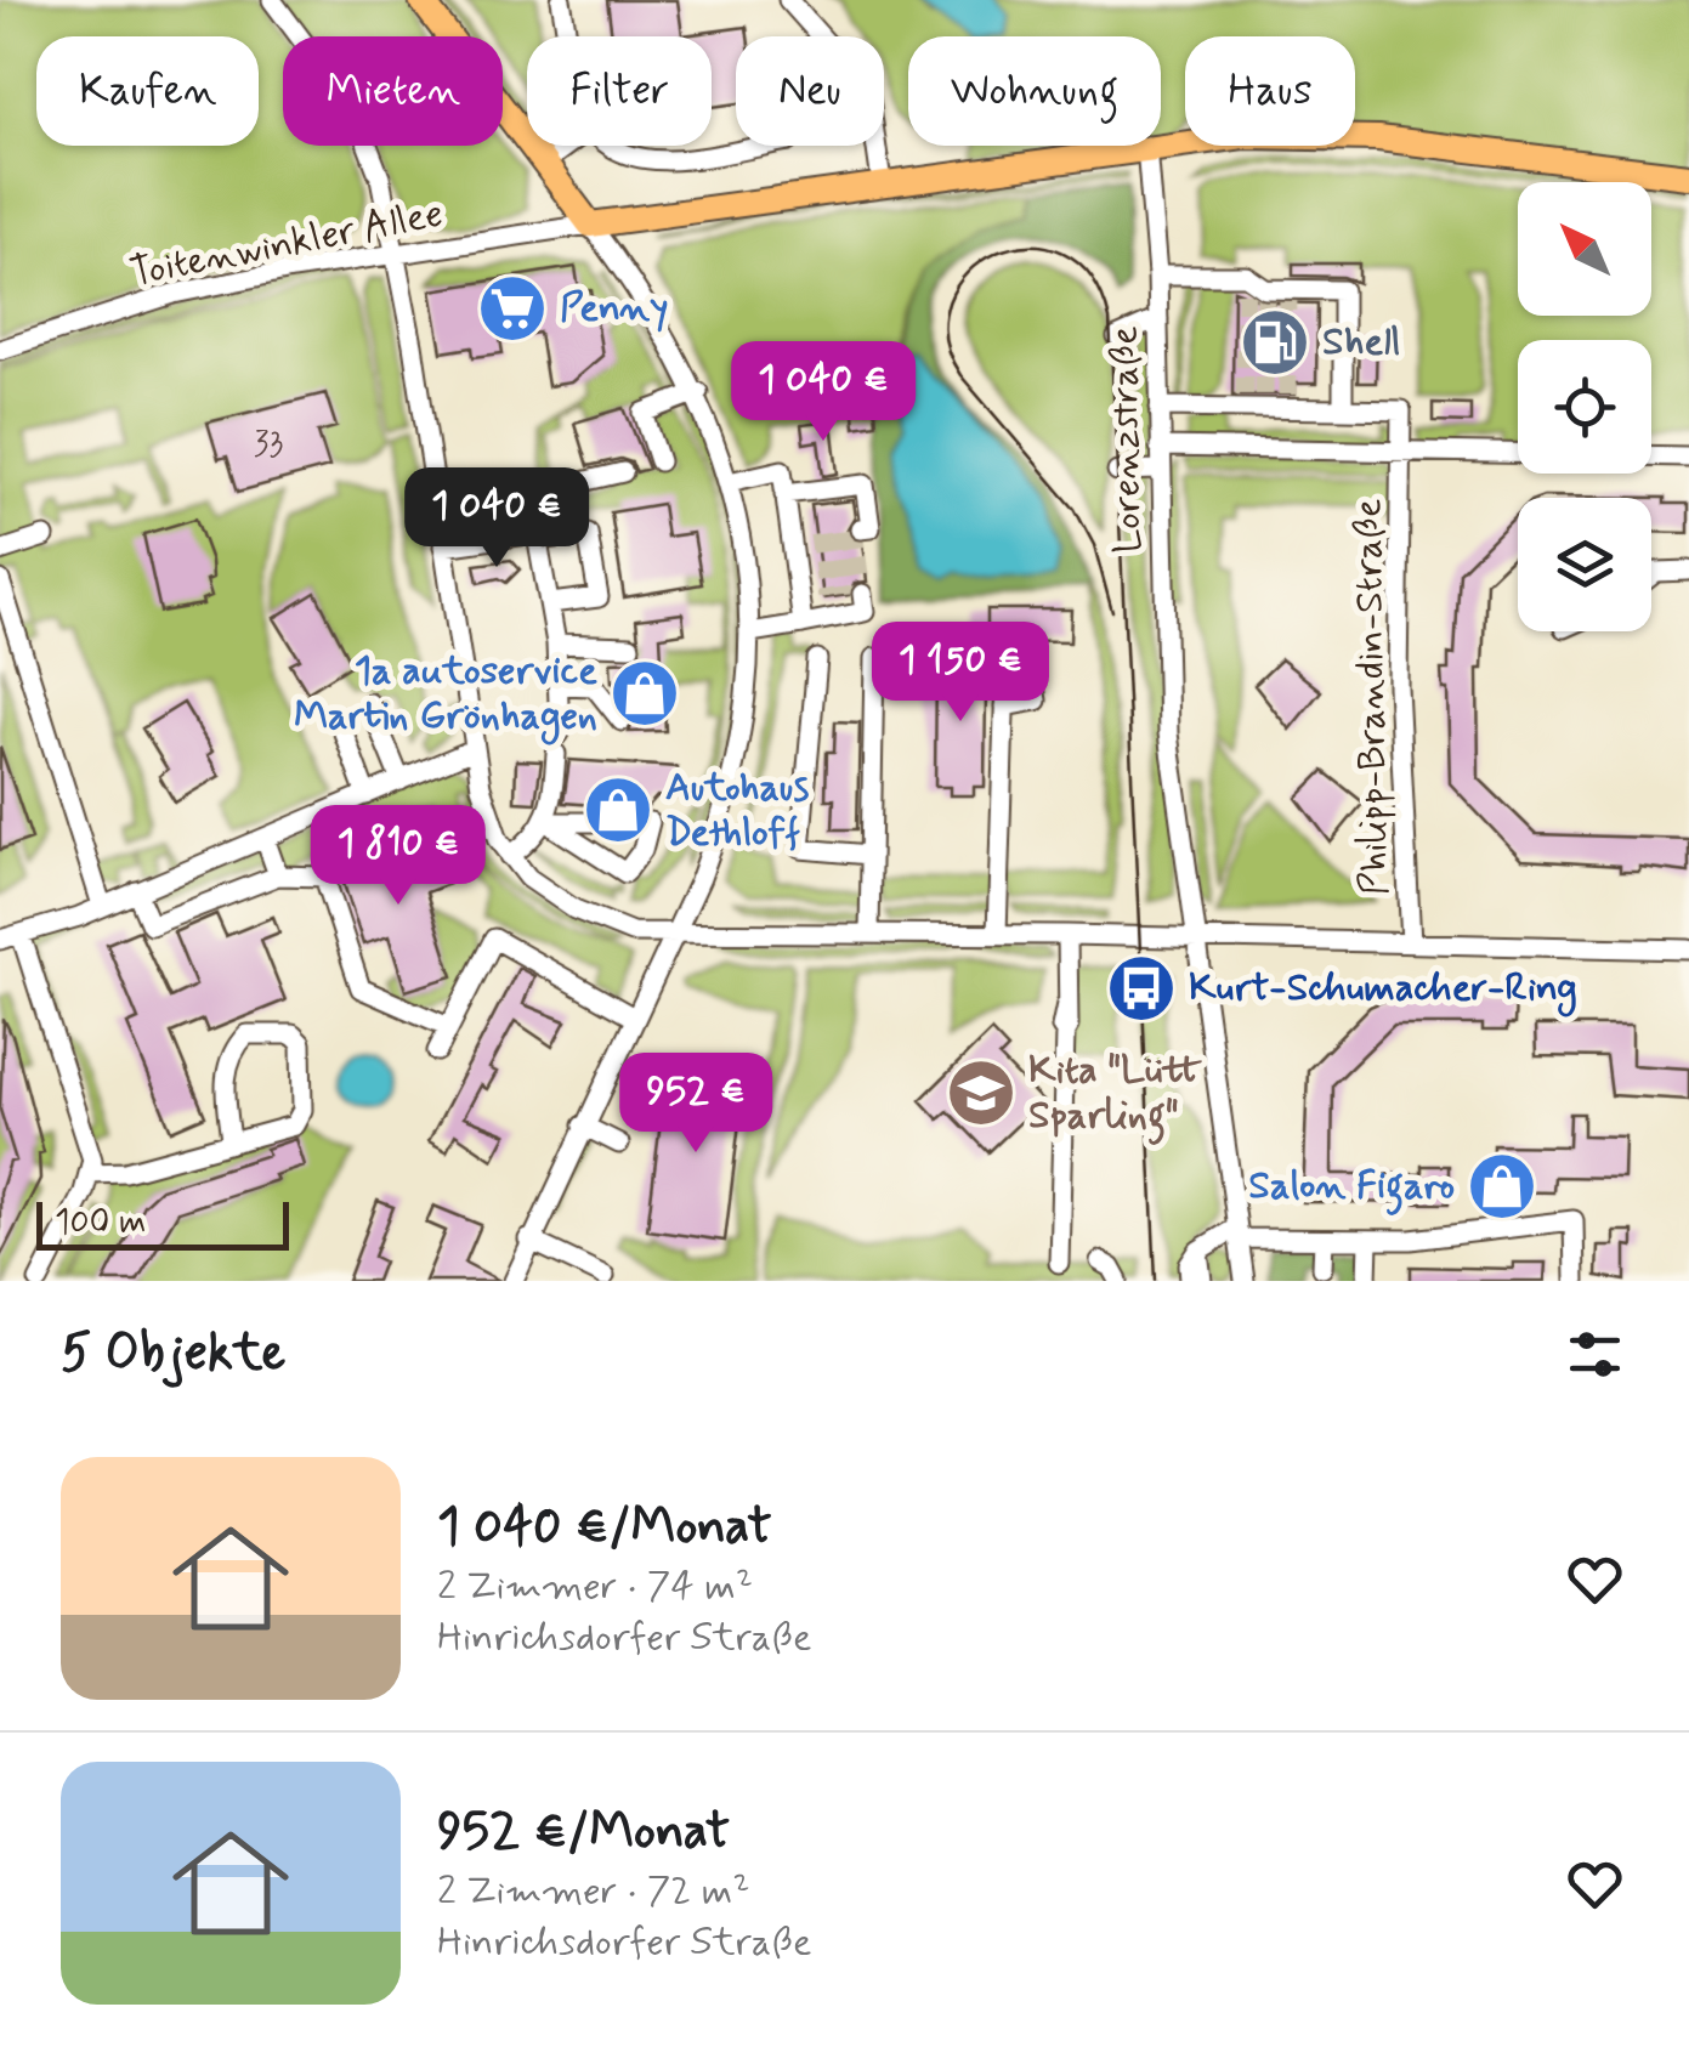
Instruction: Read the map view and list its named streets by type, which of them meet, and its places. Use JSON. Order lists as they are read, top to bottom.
{
  "streets": {
    "street": ["Toitenwinkler Allee", "Lorenzstraße", "Philipp-Brandin-Straße"]
  },
  "places": {
    "supermarket": ["Penny"],
    "fuel station": ["Shell"],
    "shop": ["1a autoservice Martin Grönhagen", "Autohaus Dethloff", "Salon Figaro"],
    "bus stop": ["Kurt-Schumacher-Ring"],
    "school or university": ["Kita \"Lütt Sparling\""]
  },
  "house_numbers": ["33"],
  "scale_bar": "100 m",
  "north": "top left",
  "page": {
    "chip": [
      "Kaufen",
      "Mieten",
      "Filter",
      "Neu",
      "Wohnung",
      "Haus"
    ],
    "price": [
      "1 040 €",
      "1 040 €",
      "1 150 €",
      "1 810 €",
      "952 €"
    ],
    "scale": "100 m",
    "heading": "5 Objekte",
    "list": [
      {
        "name": "1 040 €/Monat",
        "note": "2 Zimmer · 74 m² · Hinrichsdorfer Straße"
      },
      {
        "name": "952 €/Monat",
        "note": "2 Zimmer · 72 m² · Hinrichsdorfer Straße"
      }
    ]
  }
}
